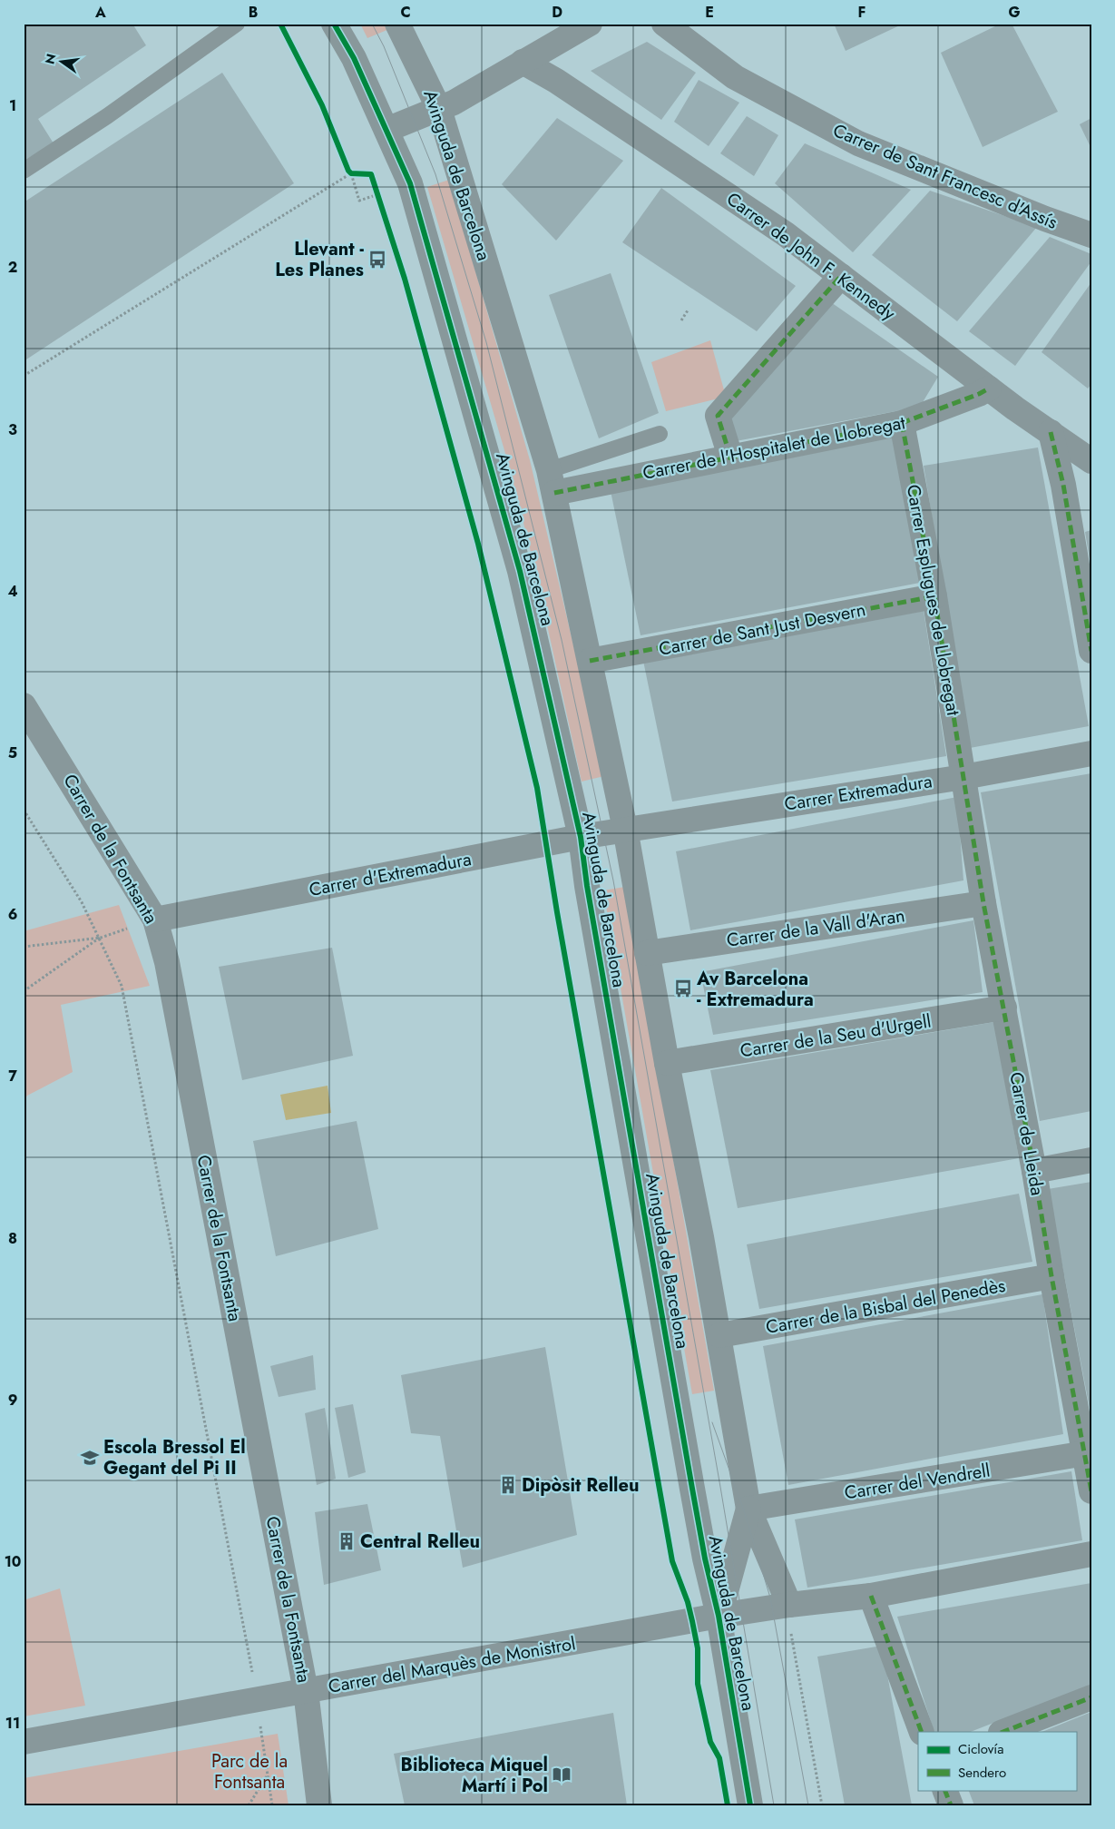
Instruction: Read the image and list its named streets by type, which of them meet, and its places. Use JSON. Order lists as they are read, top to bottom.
{
  "streets": {
    "street": [
      "Avinguda de Barcelona",
      "Carrer de Sant Francesc d'Assís",
      "Carrer de John F. Kennedy",
      "Carrer de l'Hospitalet de Llobregat",
      "Carrer Esplugues de Llobregat",
      "Carrer de Sant Just Desvern",
      "Carrer Extremadura",
      "Carrer de la Fontsanta",
      "Carrer d'Extremadura",
      "Carrer de la Vall d'Aran",
      "Carrer de la Seu d'Urgell",
      "Carrer de Lleida",
      "Carrer de la Bisbal del Penedès",
      "Carrer del Vendrell",
      "Carrer del Marquès de Monistrol"
    ]
  },
  "crossings": [
    ["Avinguda de Barcelona", "Carrer de l'Hospitalet de Llobregat"],
    ["Avinguda de Barcelona", "Carrer de Sant Just Desvern"],
    ["Avinguda de Barcelona", "Carrer Extremadura"],
    ["Avinguda de Barcelona", "Carrer d'Extremadura"],
    ["Avinguda de Barcelona", "Carrer de la Vall d'Aran"],
    ["Avinguda de Barcelona", "Carrer de la Seu d'Urgell"],
    ["Avinguda de Barcelona", "Carrer de la Bisbal del Penedès"],
    ["Avinguda de Barcelona", "Carrer del Vendrell"],
    ["Avinguda de Barcelona", "Carrer del Marquès de Monistrol"],
    ["Carrer de John F. Kennedy", "Carrer de l'Hospitalet de Llobregat"],
    ["Carrer de l'Hospitalet de Llobregat", "Carrer Esplugues de Llobregat"],
    ["Carrer Esplugues de Llobregat", "Carrer de Sant Just Desvern"],
    ["Carrer Esplugues de Llobregat", "Carrer Extremadura"],
    ["Carrer Esplugues de Llobregat", "Carrer de Lleida"],
    ["Carrer Extremadura", "Carrer d'Extremadura"],
    ["Carrer Extremadura", "Carrer de Lleida"],
    ["Carrer de la Fontsanta", "Carrer d'Extremadura"],
    ["Carrer de la Fontsanta", "Carrer del Marquès de Monistrol"],
    ["Carrer de la Vall d'Aran", "Carrer de Lleida"],
    ["Carrer de la Seu d'Urgell", "Carrer de Lleida"],
    ["Carrer de Lleida", "Carrer de la Bisbal del Penedès"],
    ["Carrer de Lleida", "Carrer del Vendrell"]
  ],
  "parks": ["Parc de la Fontsanta"],
  "places": {
    "bus stop": ["Llevant - Les Planes", "Av Barcelona - Extremadura"],
    "school or university": ["Escola Bressol El Gegant del Pi II"],
    "building": ["Dipòsit Relleu", "Central Relleu"],
    "library": ["Biblioteca Miquel Martí i Pol"]
  },
  "legend": ["Ciclovía", "Sendero"],
  "north": "left",
  "grid": {
    "columns": [
      "A",
      "B",
      "C",
      "D",
      "E",
      "F",
      "G"
    ],
    "rows": [
      "1",
      "2",
      "3",
      "4",
      "5",
      "6",
      "7",
      "8",
      "9",
      "10",
      "11"
    ]
  }
}
